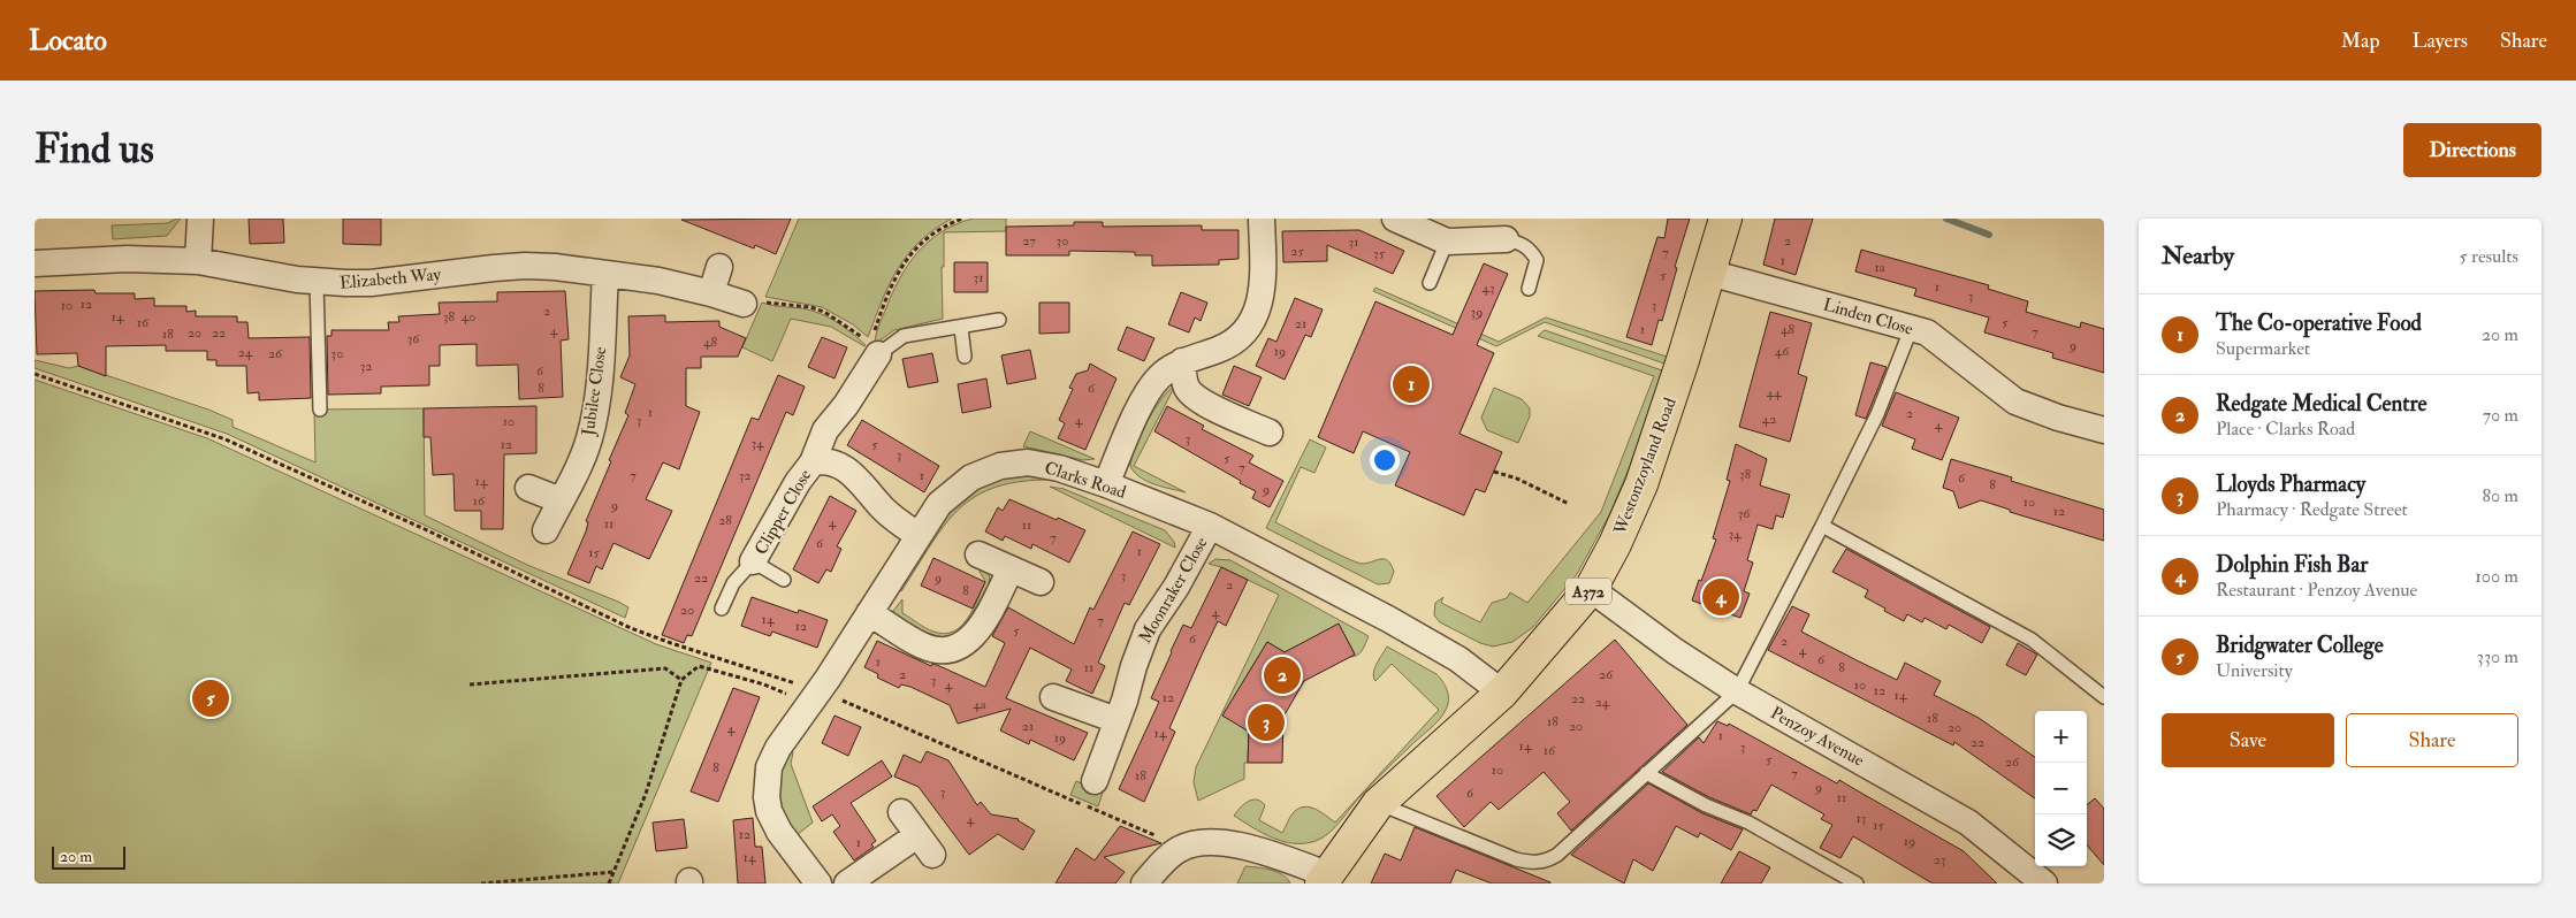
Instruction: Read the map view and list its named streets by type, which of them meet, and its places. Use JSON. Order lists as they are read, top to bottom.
{
  "streets": {
    "main road": ["Westonzoyland Road", "A372"],
    "street": [
      "Elizabeth Way",
      "Linden Close",
      "Jubilee Close",
      "Clarks Road",
      "Clipper Close",
      "Moonraker Close",
      "Penzoy Avenue"
    ]
  },
  "crossings": [
    ["Elizabeth Way", "Jubilee Close"],
    ["Linden Close", "Westonzoyland Road"],
    ["Westonzoyland Road", "Clarks Road"],
    ["Westonzoyland Road", "Penzoy Avenue"],
    ["Clarks Road", "Clipper Close"],
    ["Clarks Road", "Moonraker Close"]
  ],
  "house_numbers": [
    "27",
    "30",
    "2",
    "31",
    "25",
    "7",
    "35",
    "1",
    "1a",
    "5",
    "31",
    "1",
    "43",
    "3",
    "12",
    "10",
    "3",
    "2",
    "39",
    "14",
    "38",
    "40",
    "16",
    "5",
    "21",
    "1",
    "48",
    "4",
    "7",
    "20",
    "22",
    "18",
    "36",
    "48",
    "9",
    "19",
    "46",
    "24",
    "26",
    "30",
    "32",
    "6",
    "8",
    "6",
    "44",
    "1",
    "2",
    "42",
    "3",
    "4",
    "10",
    "4",
    "3",
    "34",
    "12",
    "5",
    "3",
    "5",
    "7",
    "38",
    "7",
    "32",
    "1",
    "6",
    "14",
    "8",
    "9",
    "16",
    "10",
    "9",
    "12",
    "36",
    "28",
    "4",
    "11",
    "11",
    "34",
    "7",
    "6",
    "1",
    "15",
    "3",
    "22",
    "9",
    "2",
    "8",
    "20",
    "4",
    "14",
    "7",
    "12",
    "5",
    "6",
    "2",
    "4",
    "6",
    "1",
    "11",
    "8",
    "2",
    "26",
    "3",
    "4",
    "10",
    "12",
    "14",
    "12",
    "22",
    "24",
    "4a",
    "18",
    "18",
    "21",
    "20",
    "20",
    "4",
    "14",
    "1",
    "19",
    "22",
    "14",
    "3",
    "16",
    "5",
    "26",
    "8",
    "10",
    "7",
    "18",
    "9",
    "3",
    "6",
    "11",
    "13",
    "4",
    "15",
    "12",
    "19",
    "1",
    "14",
    "23"
  ],
  "scale_bar": "20 m",
  "page": {
    "header": "Locato",
    "nav": ["Map", "Layers", "Share"],
    "buttons": [
      "Directions",
      ["Save", "Share"]
    ],
    "title": "Find us",
    "heading": ["Nearby", "5 results"],
    "list": [
      {
        "mark": "1",
        "name": "The Co-operative Food",
        "note": "Supermarket",
        "value": "20 m"
      },
      {
        "mark": "2",
        "name": "Redgate Medical Centre",
        "note": "Place · Clarks Road",
        "value": "70 m"
      },
      {
        "mark": "3",
        "name": "Lloyds Pharmacy",
        "note": "Pharmacy · Redgate Street",
        "value": "80 m"
      },
      {
        "mark": "4",
        "name": "Dolphin Fish Bar",
        "note": "Restaurant · Penzoy Avenue",
        "value": "100 m"
      },
      {
        "mark": "5",
        "name": "Bridgwater College",
        "note": "University",
        "value": "330 m"
      }
    ],
    "pins": [
      "1",
      "4",
      "2",
      "5",
      "3"
    ],
    "map_buttons": ["+", "−"],
    "scale": "20 m"
  }
}
